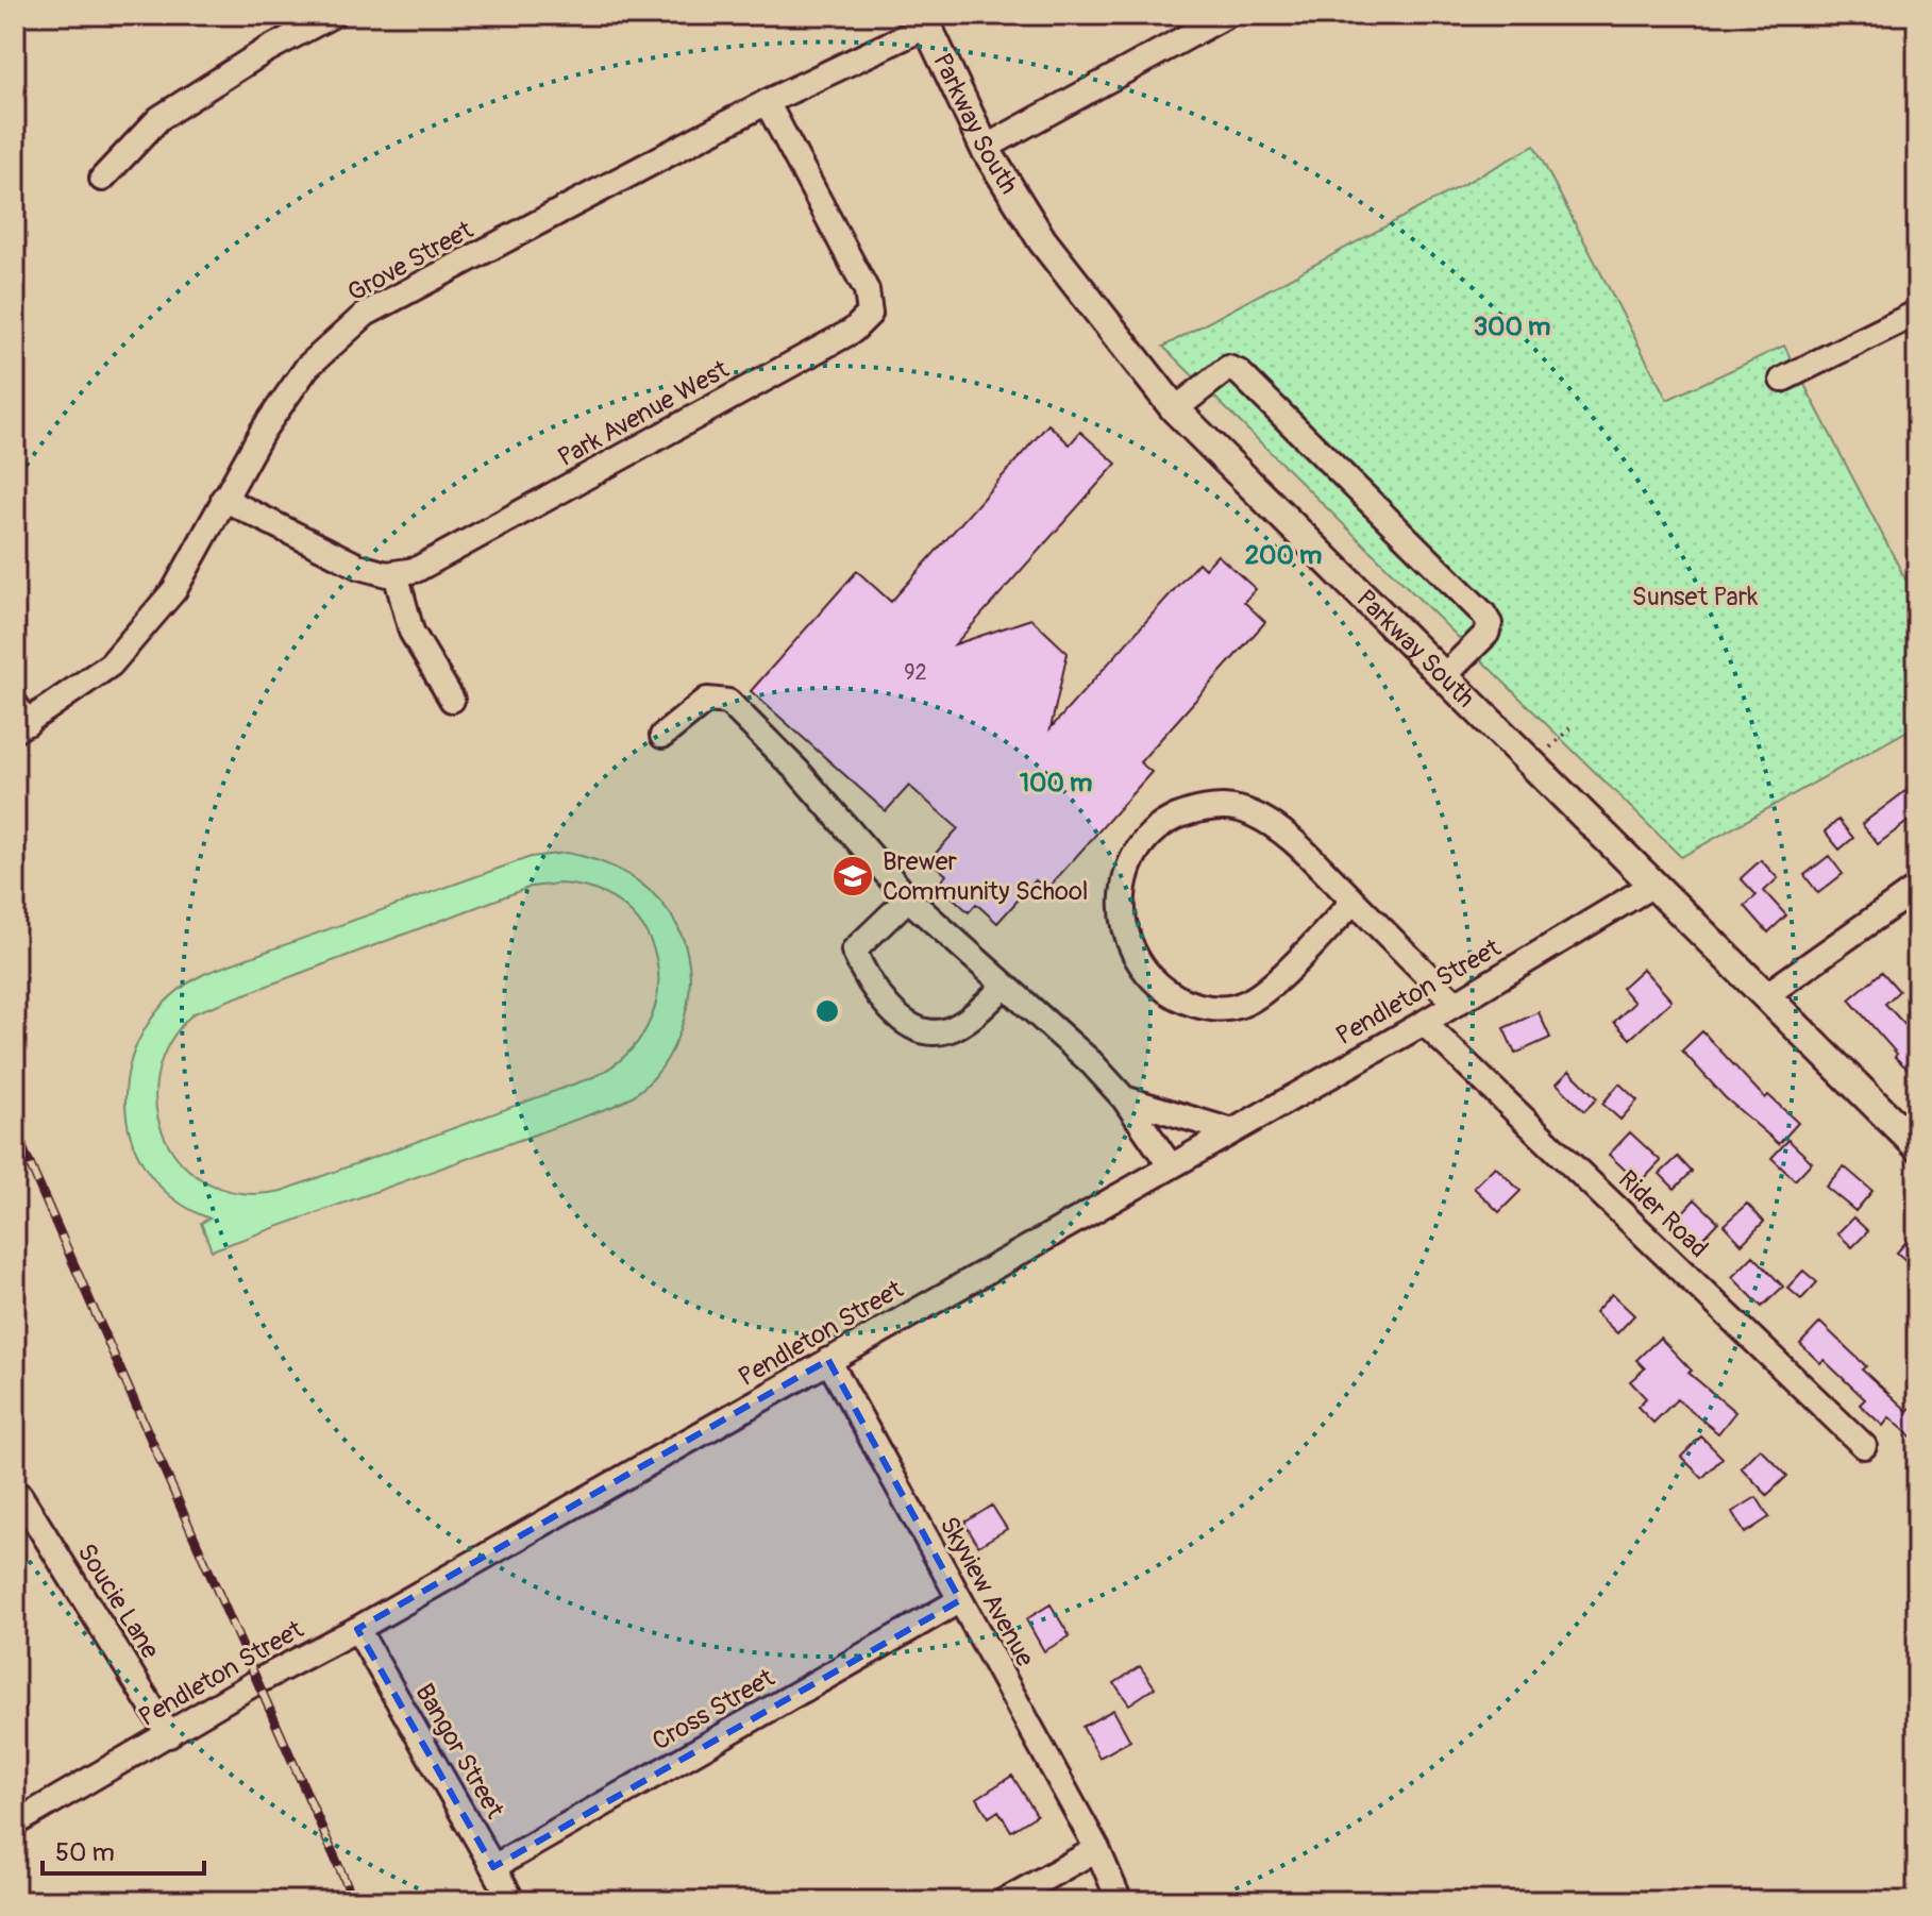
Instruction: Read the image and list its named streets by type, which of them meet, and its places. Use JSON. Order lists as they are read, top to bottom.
{
  "streets": {
    "main road": ["Parkway South"],
    "street": [
      "Grove Street",
      "Park Avenue West",
      "Pendleton Street",
      "Rider Road",
      "Skyview Avenue",
      "Soucie Lane",
      "Cross Street",
      "Bangor Street"
    ]
  },
  "crossings": [
    ["Parkway South", "Grove Street"],
    ["Parkway South", "Pendleton Street"],
    ["Grove Street", "Park Avenue West"],
    ["Pendleton Street", "Rider Road"],
    ["Pendleton Street", "Skyview Avenue"],
    ["Pendleton Street", "Soucie Lane"],
    ["Pendleton Street", "Bangor Street"],
    ["Skyview Avenue", "Cross Street"],
    ["Cross Street", "Bangor Street"]
  ],
  "parks": ["Sunset Park"],
  "places": {
    "school or university": ["Brewer Community School"]
  },
  "house_numbers": ["92"],
  "scale_bar": "50 m",
  "rings": ["300 m", "200 m", "100 m"]
}
